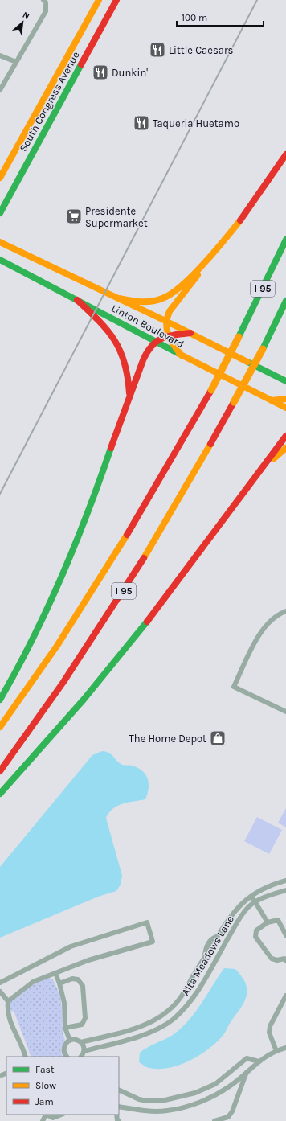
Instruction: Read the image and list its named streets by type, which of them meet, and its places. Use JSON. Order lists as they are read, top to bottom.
{
  "streets": {
    "main road": ["South Congress Avenue", "I 95", "Linton Boulevard"],
    "street": ["Alta Meadows Lane"]
  },
  "places": {
    "restaurant": ["Little Caesars", "Dunkin'", "Taqueria Huetamo"],
    "supermarket": ["Presidente Supermarket"],
    "shop": ["The Home Depot"]
  },
  "legend": ["Fast", "Slow", "Jam"],
  "scale_bar": "100 m",
  "north": "top right"
}
